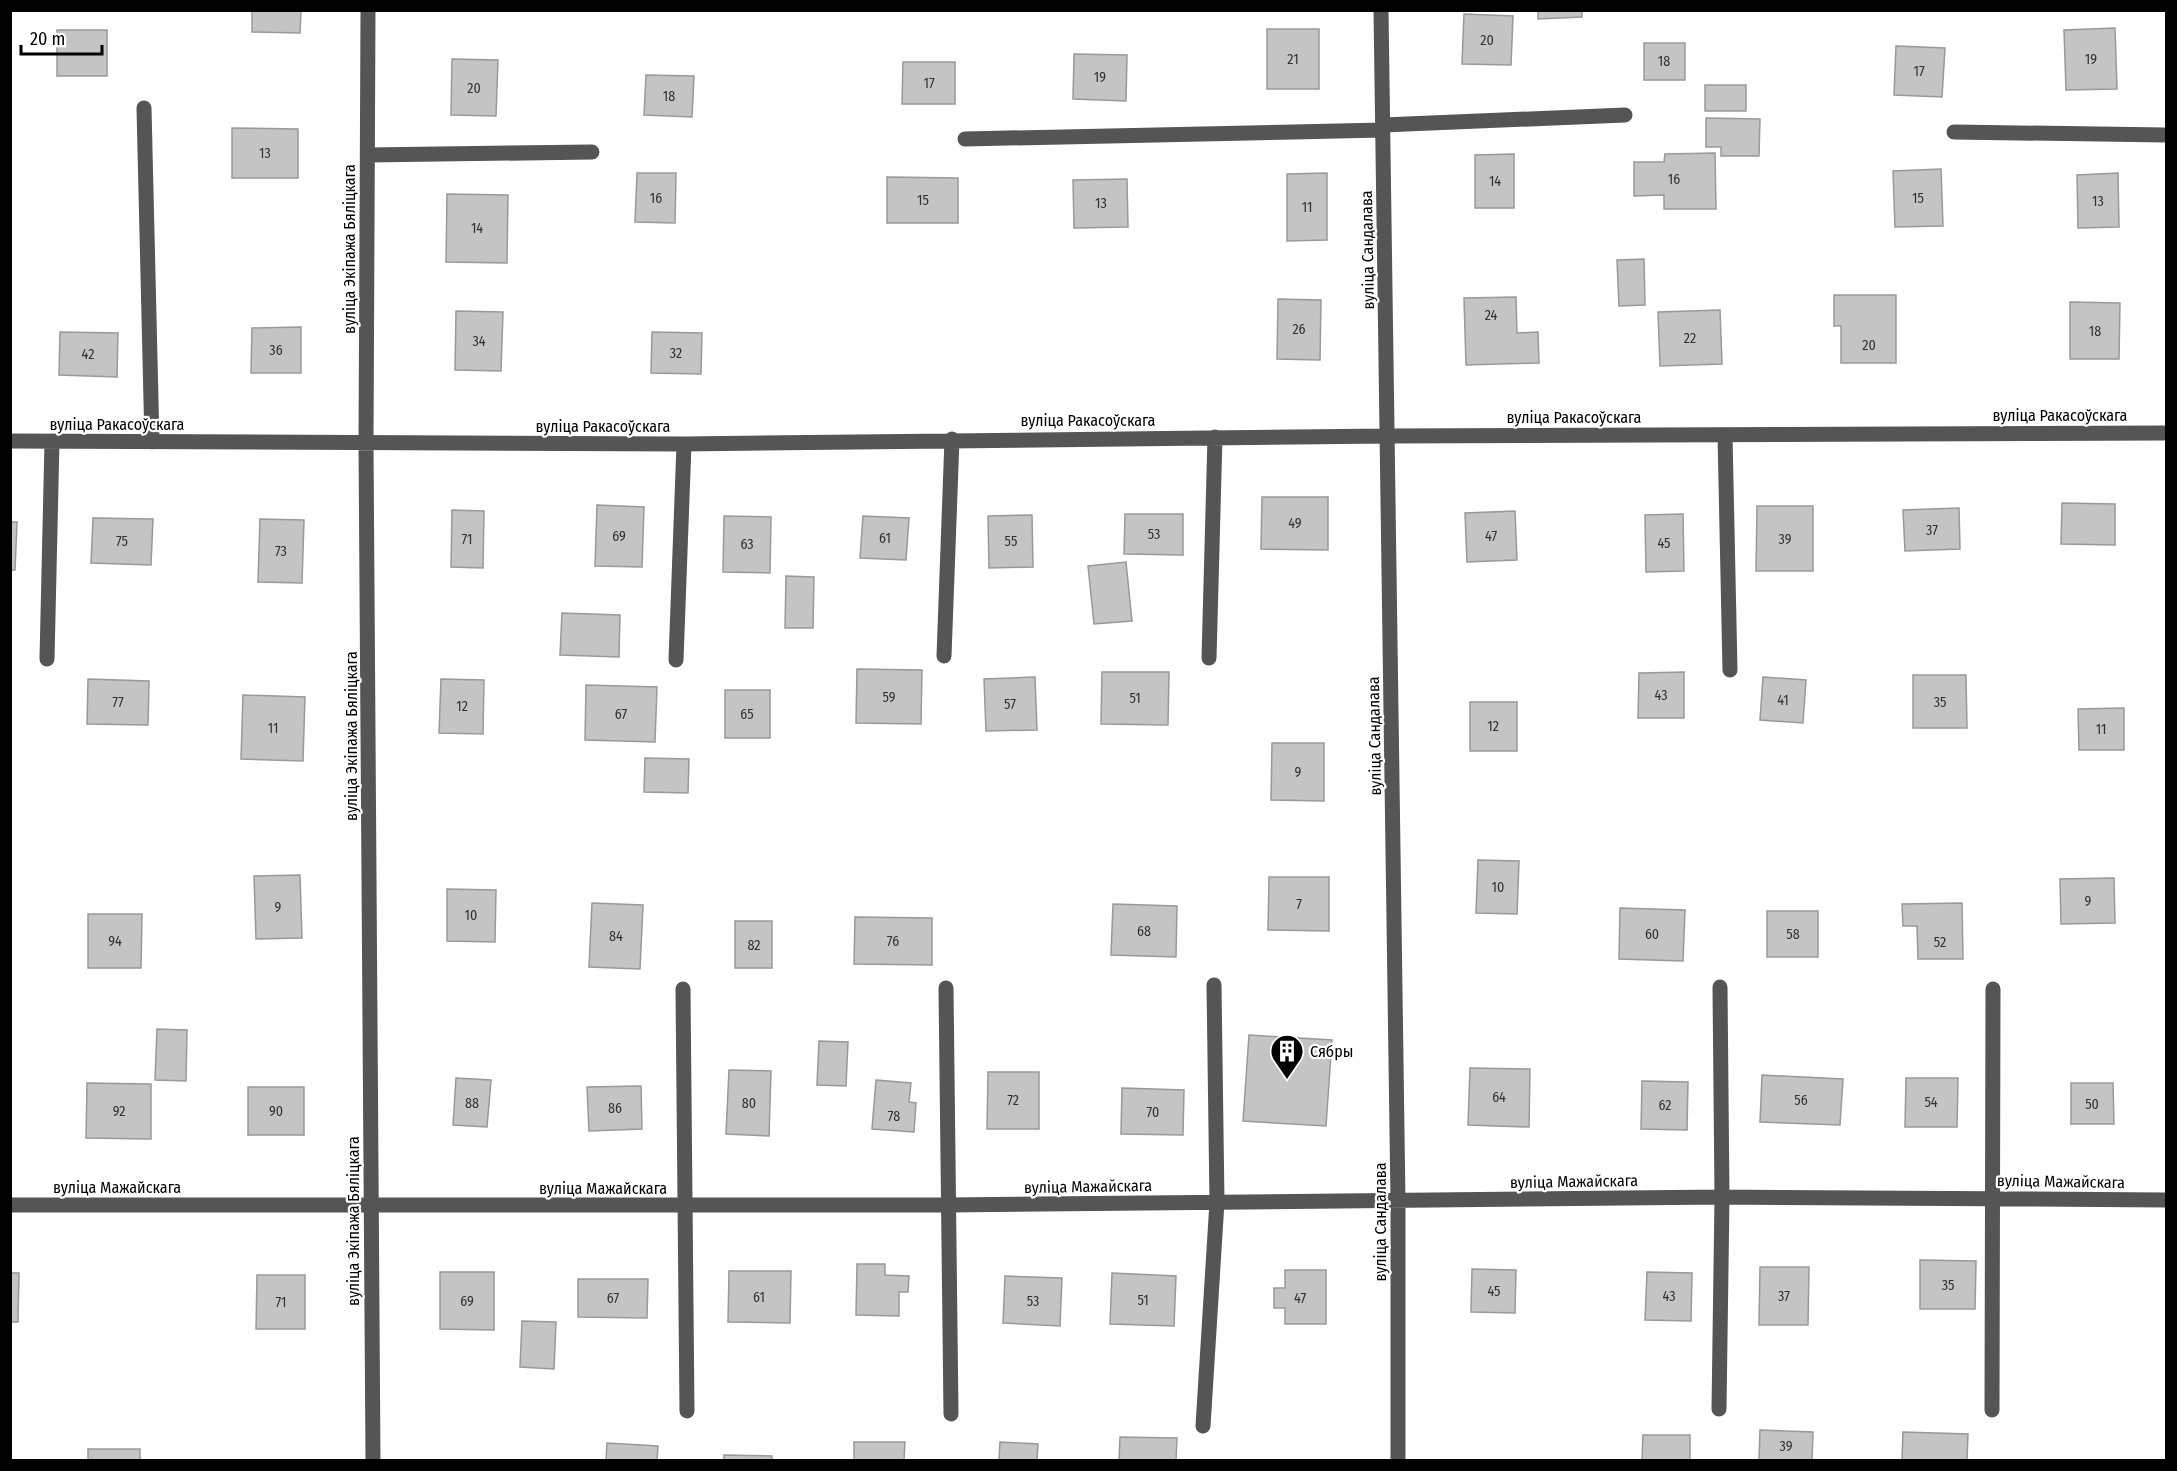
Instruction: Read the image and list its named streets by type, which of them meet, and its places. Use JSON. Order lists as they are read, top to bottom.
{
  "streets": {
    "street": [
      "вуліца Экіпажа Бяліцкага",
      "вуліца Сандалава",
      "вуліца Ракасоўскага",
      "вуліца Мажайскага"
    ]
  },
  "crossings": [
    ["вуліца Экіпажа Бяліцкага", "вуліца Ракасоўскага"],
    ["вуліца Экіпажа Бяліцкага", "вуліца Мажайскага"],
    ["вуліца Сандалава", "вуліца Ракасоўскага"],
    ["вуліца Сандалава", "вуліца Мажайскага"]
  ],
  "places": {
    "building": ["Сябры"]
  },
  "house_numbers": [
    "20",
    "21",
    "19",
    "18",
    "17",
    "19",
    "17",
    "20",
    "18",
    "13",
    "16",
    "14",
    "16",
    "15",
    "15",
    "13",
    "13",
    "11",
    "14",
    "24",
    "26",
    "18",
    "22",
    "34",
    "20",
    "36",
    "32",
    "42",
    "49",
    "37",
    "53",
    "69",
    "47",
    "61",
    "71",
    "39",
    "75",
    "55",
    "45",
    "63",
    "73",
    "43",
    "59",
    "51",
    "41",
    "77",
    "35",
    "57",
    "12",
    "67",
    "65",
    "12",
    "11",
    "11",
    "9",
    "10",
    "9",
    "7",
    "9",
    "10",
    "68",
    "60",
    "58",
    "84",
    "94",
    "76",
    "52",
    "82",
    "64",
    "72",
    "56",
    "54",
    "88",
    "80",
    "50",
    "62",
    "86",
    "92",
    "90",
    "70",
    "78",
    "35",
    "45",
    "43",
    "37",
    "61",
    "67",
    "47",
    "51",
    "69",
    "53",
    "71",
    "39"
  ],
  "scale_bar": "20 m"
}
